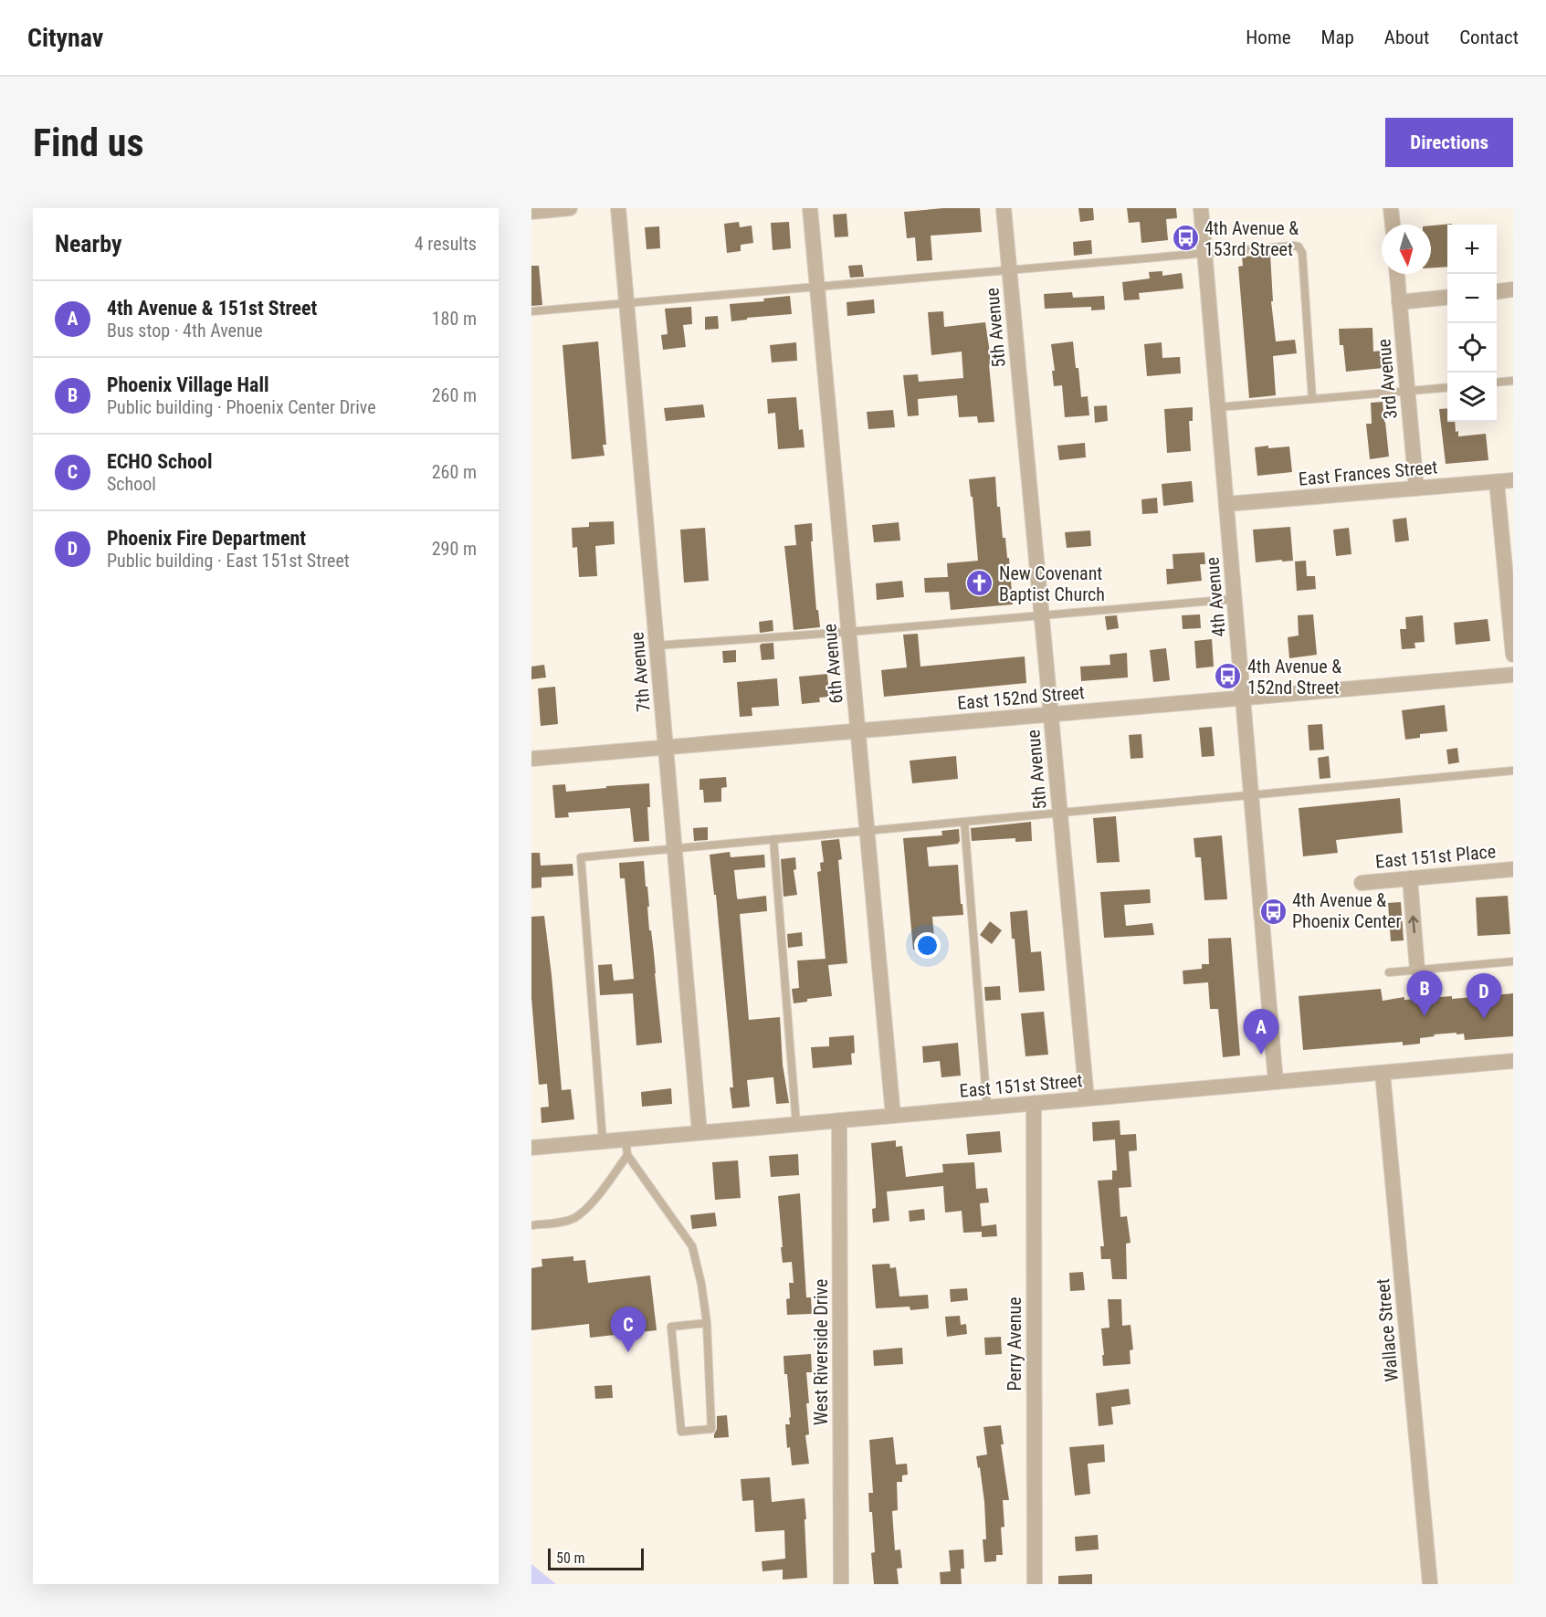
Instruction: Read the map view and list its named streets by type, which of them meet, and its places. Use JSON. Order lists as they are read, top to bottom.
{
  "streets": {
    "street": [
      "5th Avenue",
      "3rd Avenue",
      "East Frances Street",
      "4th Avenue",
      "6th Avenue",
      "7th Avenue",
      "East 152nd Street",
      "East 151st Place",
      "East 151st Street",
      "Wallace Street",
      "Perry Avenue",
      "West Riverside Drive"
    ]
  },
  "crossings": [
    ["5th Avenue", "East 152nd Street"],
    ["5th Avenue", "East 151st Street"],
    ["3rd Avenue", "East Frances Street"],
    ["East Frances Street", "4th Avenue"],
    ["4th Avenue", "East 152nd Street"],
    ["4th Avenue", "East 151st Street"],
    ["6th Avenue", "East 152nd Street"],
    ["6th Avenue", "East 151st Street"],
    ["7th Avenue", "East 152nd Street"],
    ["7th Avenue", "East 151st Street"],
    ["East 151st Street", "Wallace Street"],
    ["East 151st Street", "Perry Avenue"],
    ["East 151st Street", "West Riverside Drive"]
  ],
  "places": {
    "bus stop": ["4th Avenue & 153rd Street", "4th Avenue & 152nd Street", "4th Avenue & Phoenix Center"],
    "church": ["New Covenant Baptist Church"]
  },
  "scale_bar": "50 m",
  "north": "bottom",
  "page": {
    "header": "Citynav",
    "nav": [
      "Home",
      "Map",
      "About",
      "Contact"
    ],
    "buttons": "Directions",
    "title": "Find us",
    "heading": ["Nearby", "4 results"],
    "map_buttons": ["+", "−"],
    "list": [
      {
        "mark": "A",
        "name": "4th Avenue & 151st Street",
        "note": "Bus stop · 4th Avenue",
        "value": "180 m"
      },
      {
        "mark": "B",
        "name": "Phoenix Village Hall",
        "note": "Public building · Phoenix Center Drive",
        "value": "260 m"
      },
      {
        "mark": "C",
        "name": "ECHO School",
        "note": "School",
        "value": "260 m"
      },
      {
        "mark": "D",
        "name": "Phoenix Fire Department",
        "note": "Public building · East 151st Street",
        "value": "290 m"
      }
    ],
    "pins": [
      "B",
      "D",
      "A",
      "C"
    ],
    "scale": "50 m"
  }
}
